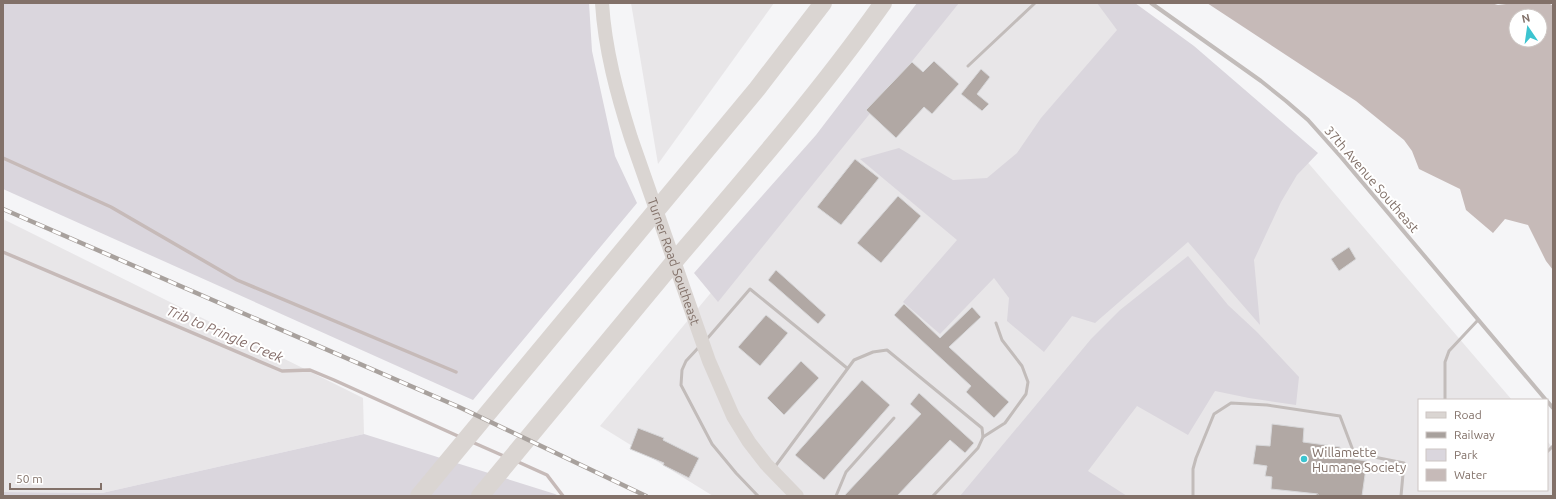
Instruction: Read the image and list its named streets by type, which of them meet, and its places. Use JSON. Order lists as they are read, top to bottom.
{
  "streets": {
    "main road": ["Turner Road Southeast"],
    "street": ["37th Avenue Southeast"]
  },
  "water": ["Trib to Pringle Creek"],
  "places": ["Willamette Humane Society"],
  "legend": [
    "Road",
    "Railway",
    "Park",
    "Water"
  ],
  "scale_bar": "50 m",
  "north": "top"
}
